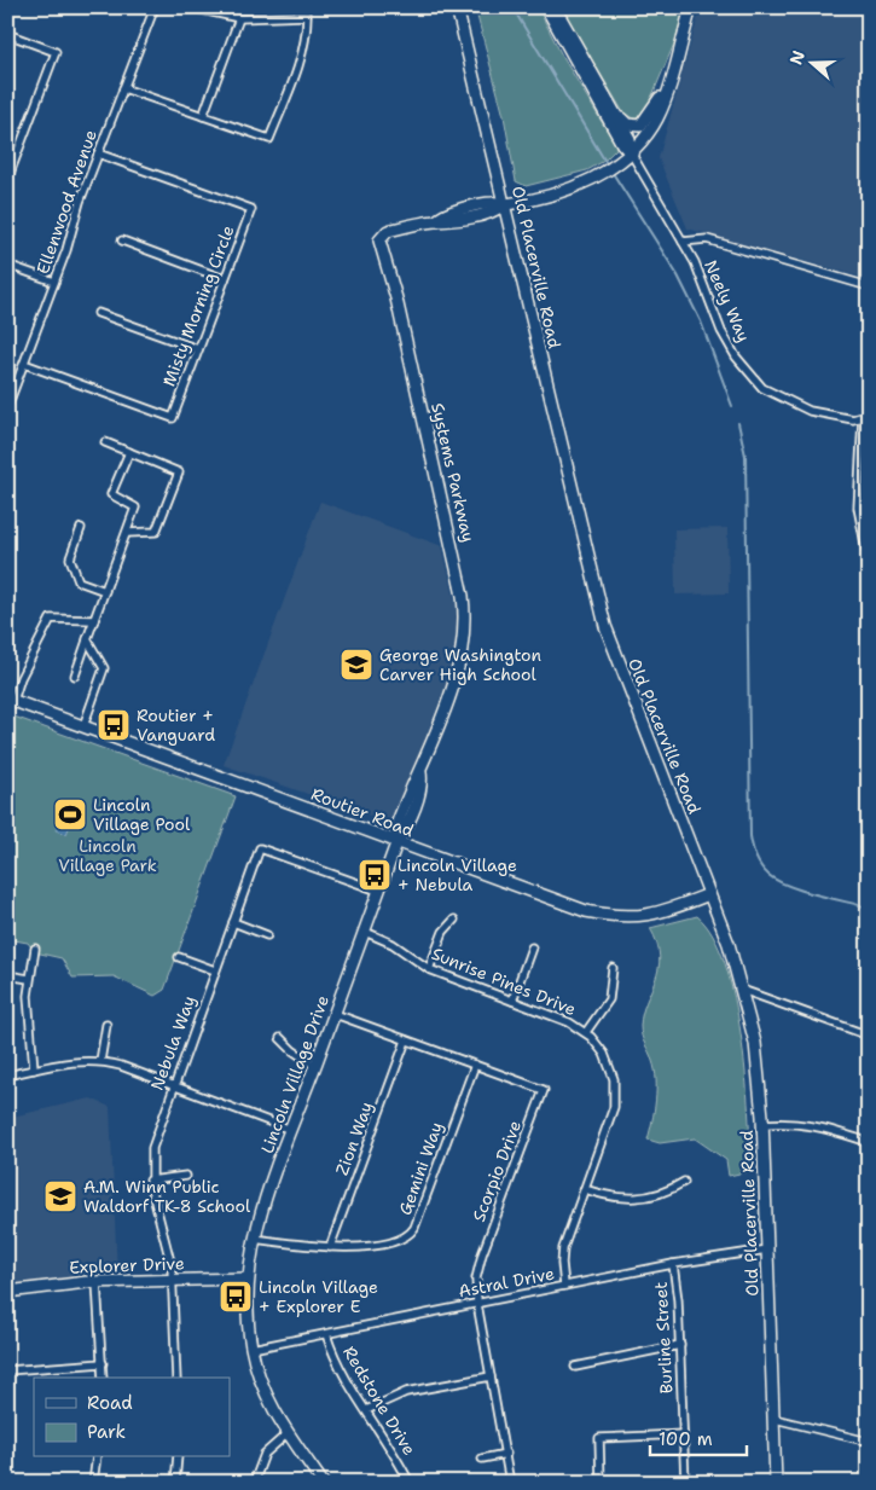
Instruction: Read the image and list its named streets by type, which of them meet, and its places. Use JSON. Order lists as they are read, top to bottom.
{
  "streets": {
    "street": [
      "Ellenwood Avenue",
      "Old Placerville Road",
      "Neely Way",
      "Misty Morning Circle",
      "Systems Parkway",
      "Routier Road",
      "Sunrise Pines Drive",
      "Nebula Way",
      "Lincoln Village Drive",
      "Zion Way",
      "Gemini Way",
      "Scorpio Drive",
      "Explorer Drive",
      "Astral Drive",
      "Burline Street",
      "Redstone Drive"
    ]
  },
  "crossings": [
    ["Ellenwood Avenue", "Misty Morning Circle"],
    ["Old Placerville Road", "Systems Parkway"],
    ["Old Placerville Road", "Routier Road"],
    ["Old Placerville Road", "Astral Drive"],
    ["Neely Way", "Systems Parkway"],
    ["Systems Parkway", "Routier Road"],
    ["Systems Parkway", "Lincoln Village Drive"],
    ["Routier Road", "Lincoln Village Drive"],
    ["Sunrise Pines Drive", "Lincoln Village Drive"],
    ["Sunrise Pines Drive", "Astral Drive"],
    ["Nebula Way", "Lincoln Village Drive"],
    ["Nebula Way", "Explorer Drive"],
    ["Lincoln Village Drive", "Gemini Way"],
    ["Lincoln Village Drive", "Scorpio Drive"],
    ["Lincoln Village Drive", "Explorer Drive"],
    ["Lincoln Village Drive", "Astral Drive"],
    ["Zion Way", "Gemini Way"],
    ["Zion Way", "Scorpio Drive"],
    ["Gemini Way", "Scorpio Drive"],
    ["Scorpio Drive", "Astral Drive"],
    ["Astral Drive", "Burline Street"],
    ["Astral Drive", "Redstone Drive"]
  ],
  "parks": ["Lincoln Village Park"],
  "places": {
    "school or university": ["George Washington Carver High School", "A.M. Winn Public Waldorf TK-8 School"],
    "bus stop": ["Routier + Vanguard", "Lincoln Village + Nebula", "Lincoln Village + Explorer E"],
    "sports": ["Lincoln Village Pool"]
  },
  "legend": ["Road", "Park"],
  "scale_bar": "100 m",
  "north": "left"
}
